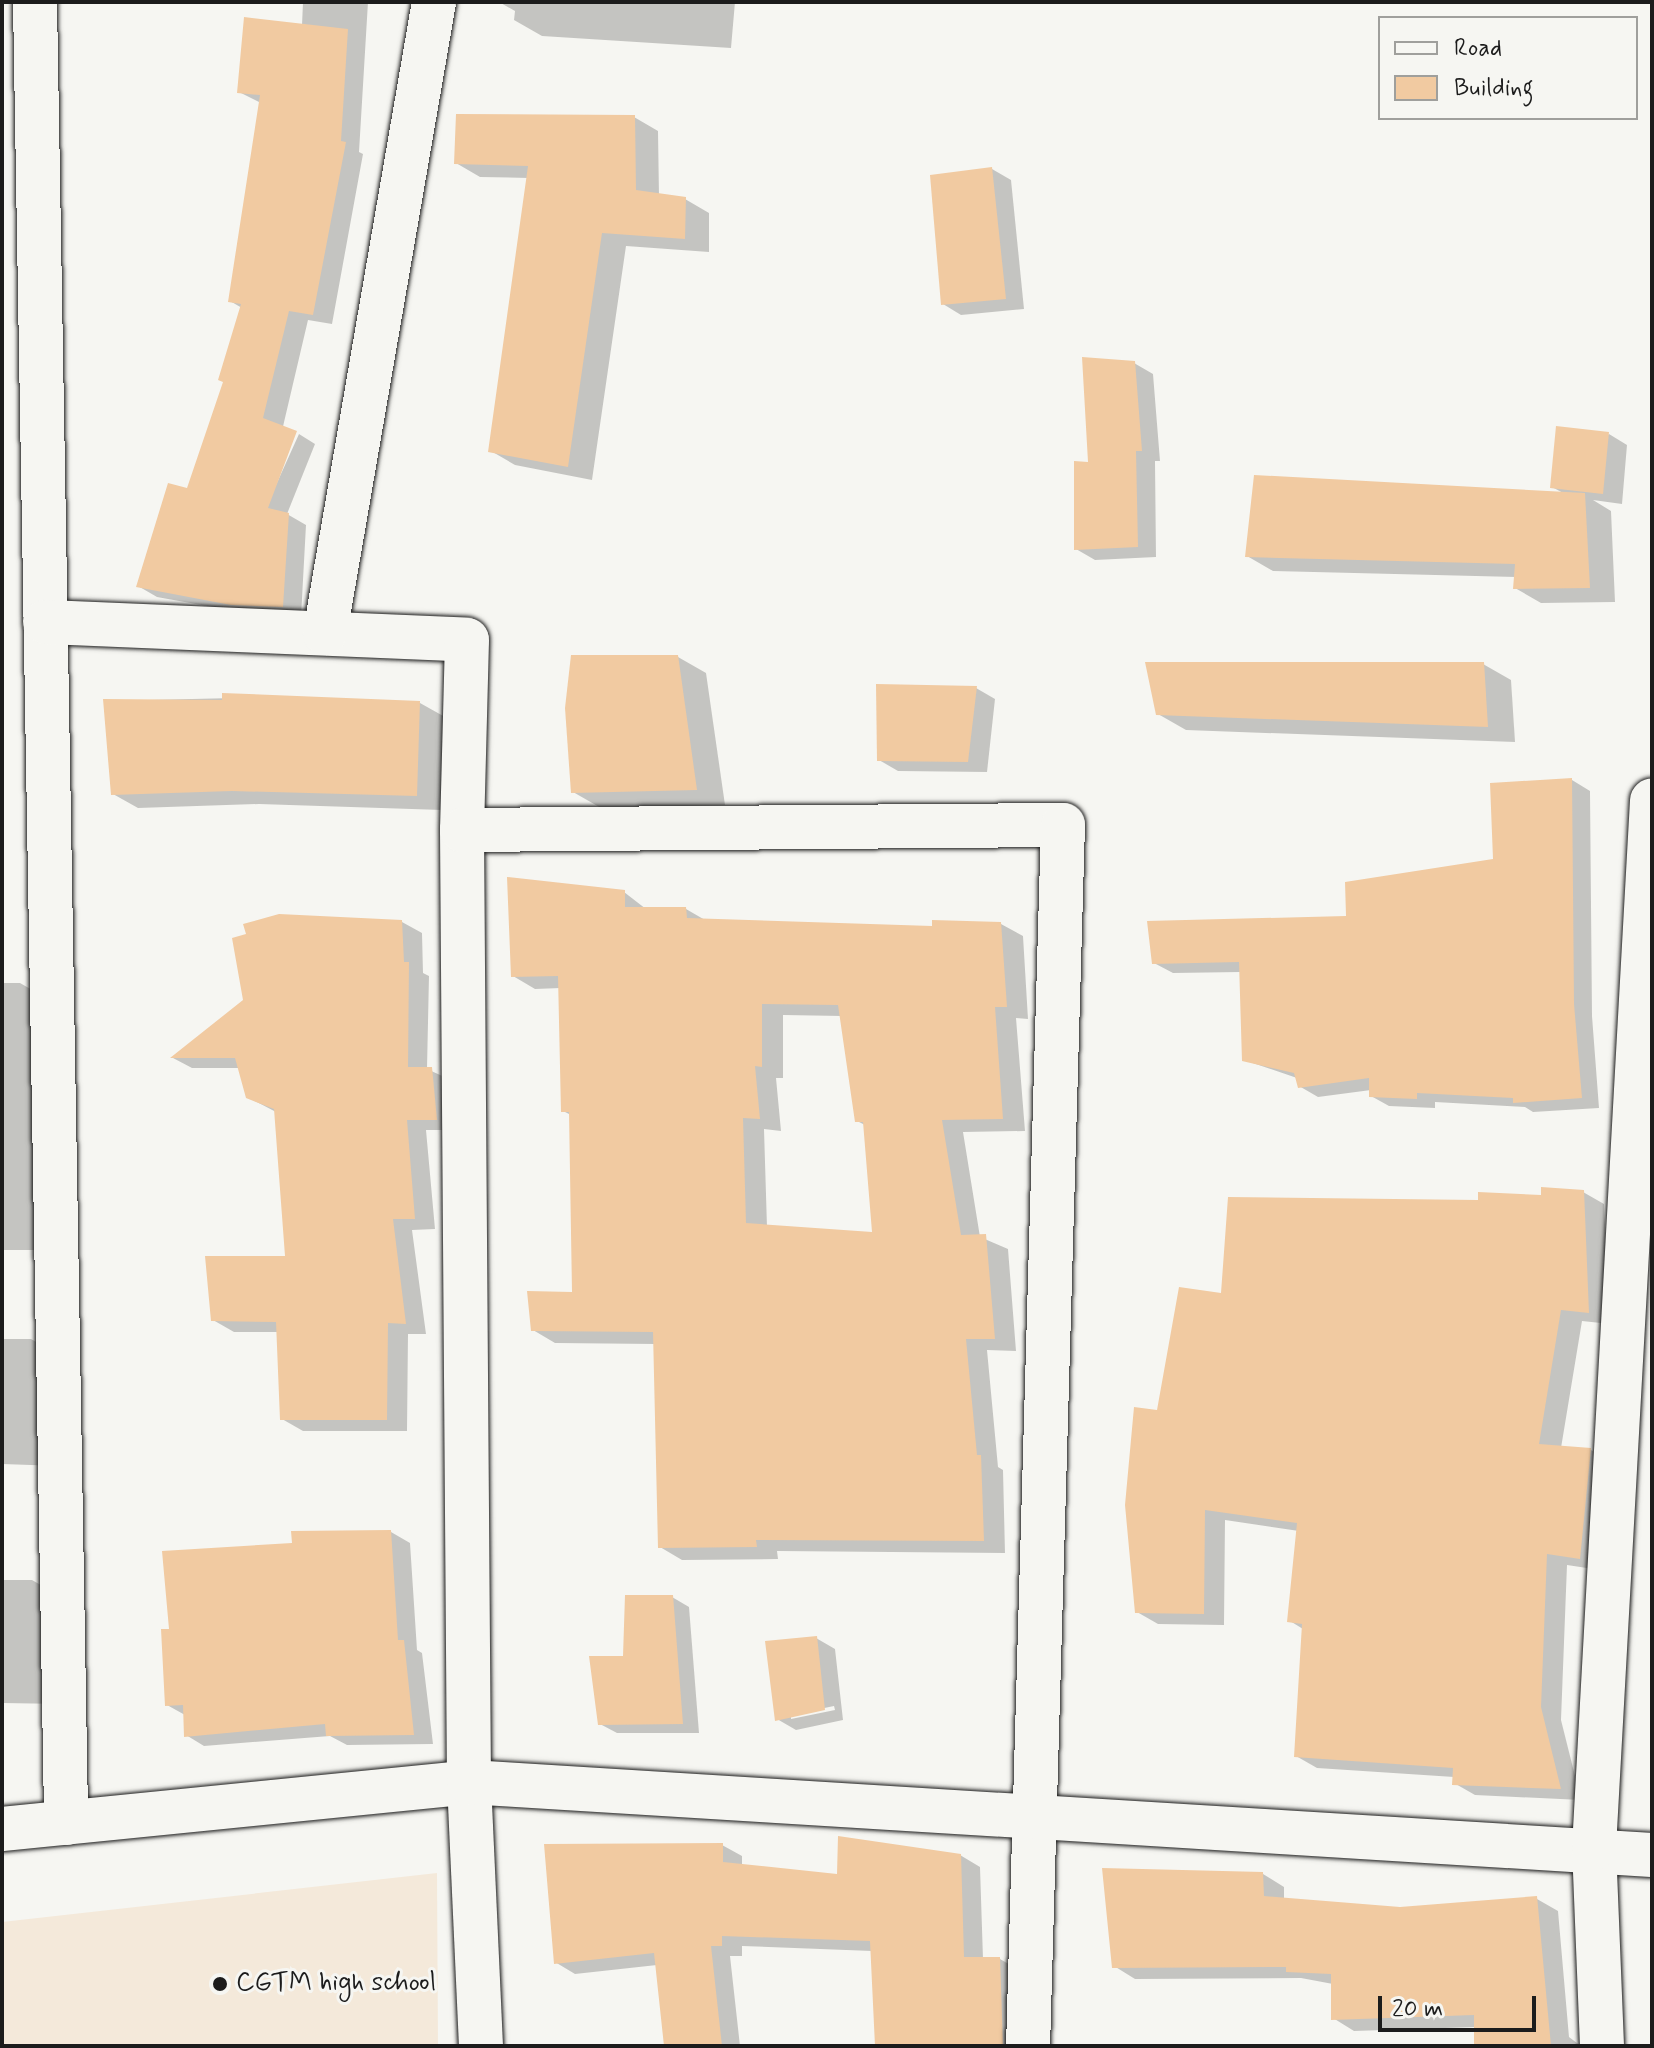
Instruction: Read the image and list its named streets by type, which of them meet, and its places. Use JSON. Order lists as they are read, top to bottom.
{
  "places": ["CGTM high school"],
  "legend": ["Road", "Building"],
  "scale_bar": "20 m"
}
